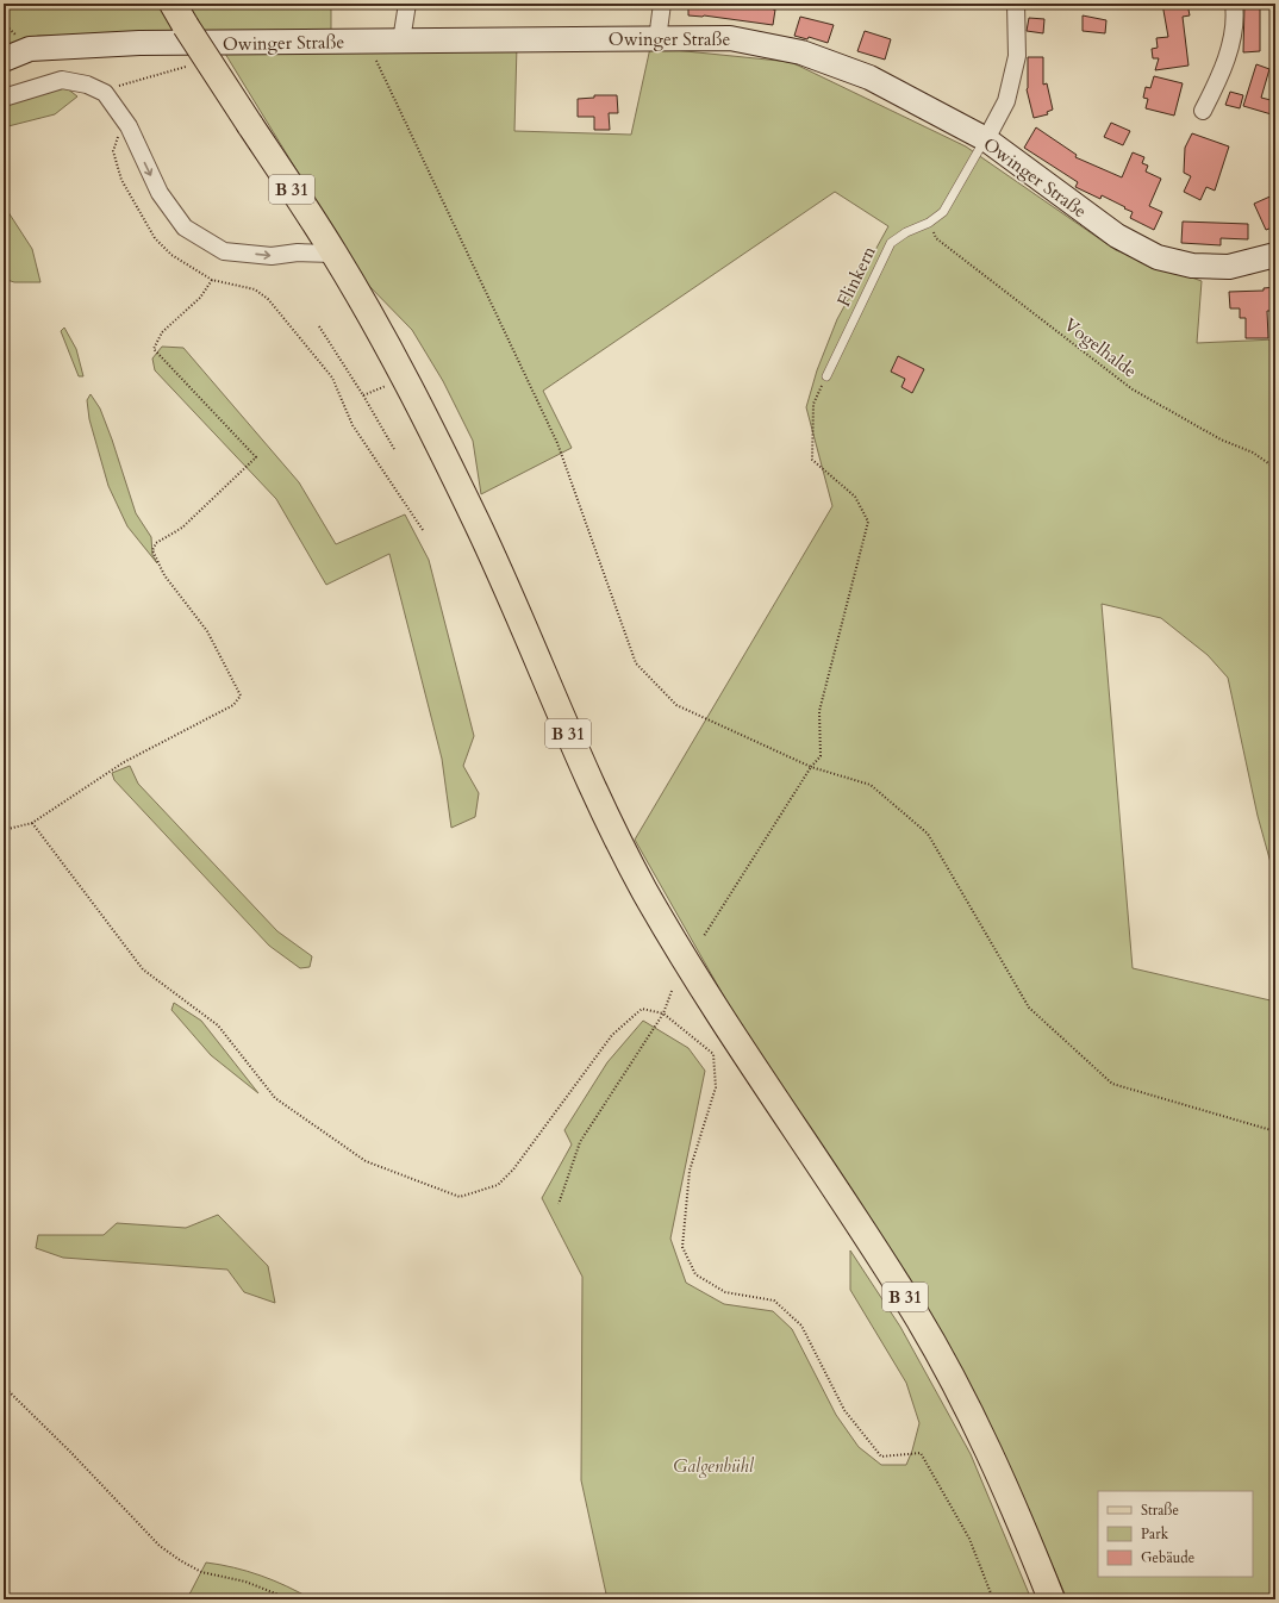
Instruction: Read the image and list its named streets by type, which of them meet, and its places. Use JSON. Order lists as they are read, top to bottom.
{
  "streets": {
    "main road": ["B 31"],
    "street": ["Owinger Straße"],
    "lane": ["Flinkern"],
    "path": ["Vogelhalde"]
  },
  "crossings": [
    ["Owinger Straße", "Flinkern"],
    ["Flinkern", "Vogelhalde"]
  ],
  "parks": ["Galgenbühl"],
  "legend": ["Straße", "Park", "Gebäude"]
}
